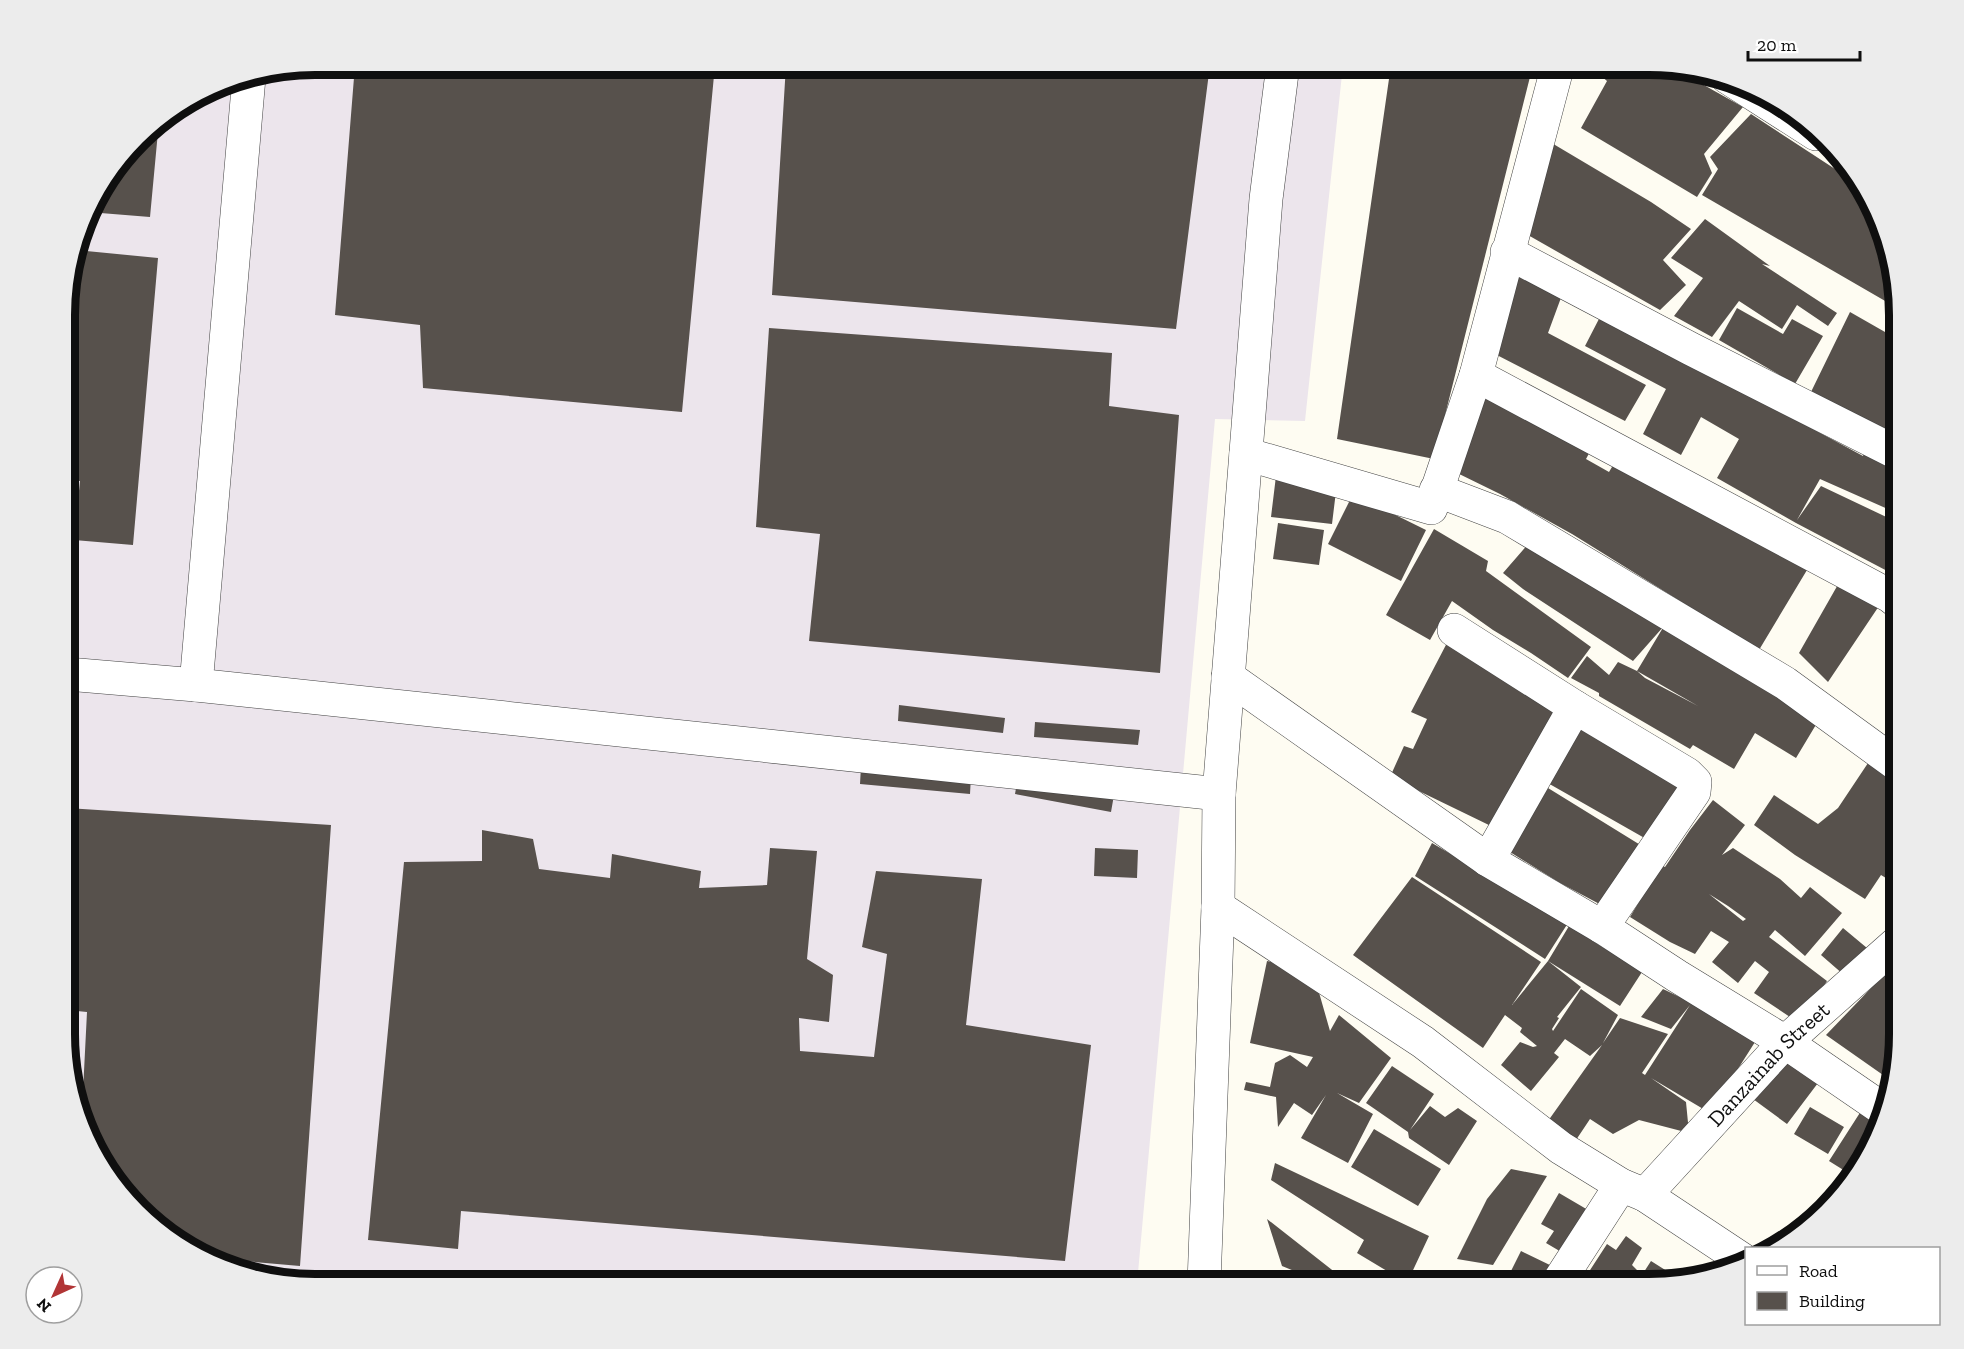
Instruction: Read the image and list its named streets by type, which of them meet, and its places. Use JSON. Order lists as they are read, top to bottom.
{
  "streets": {
    "street": ["Danzainab Street"]
  },
  "legend": ["Road", "Building"],
  "scale_bar": "20 m",
  "north": "bottom left"
}
